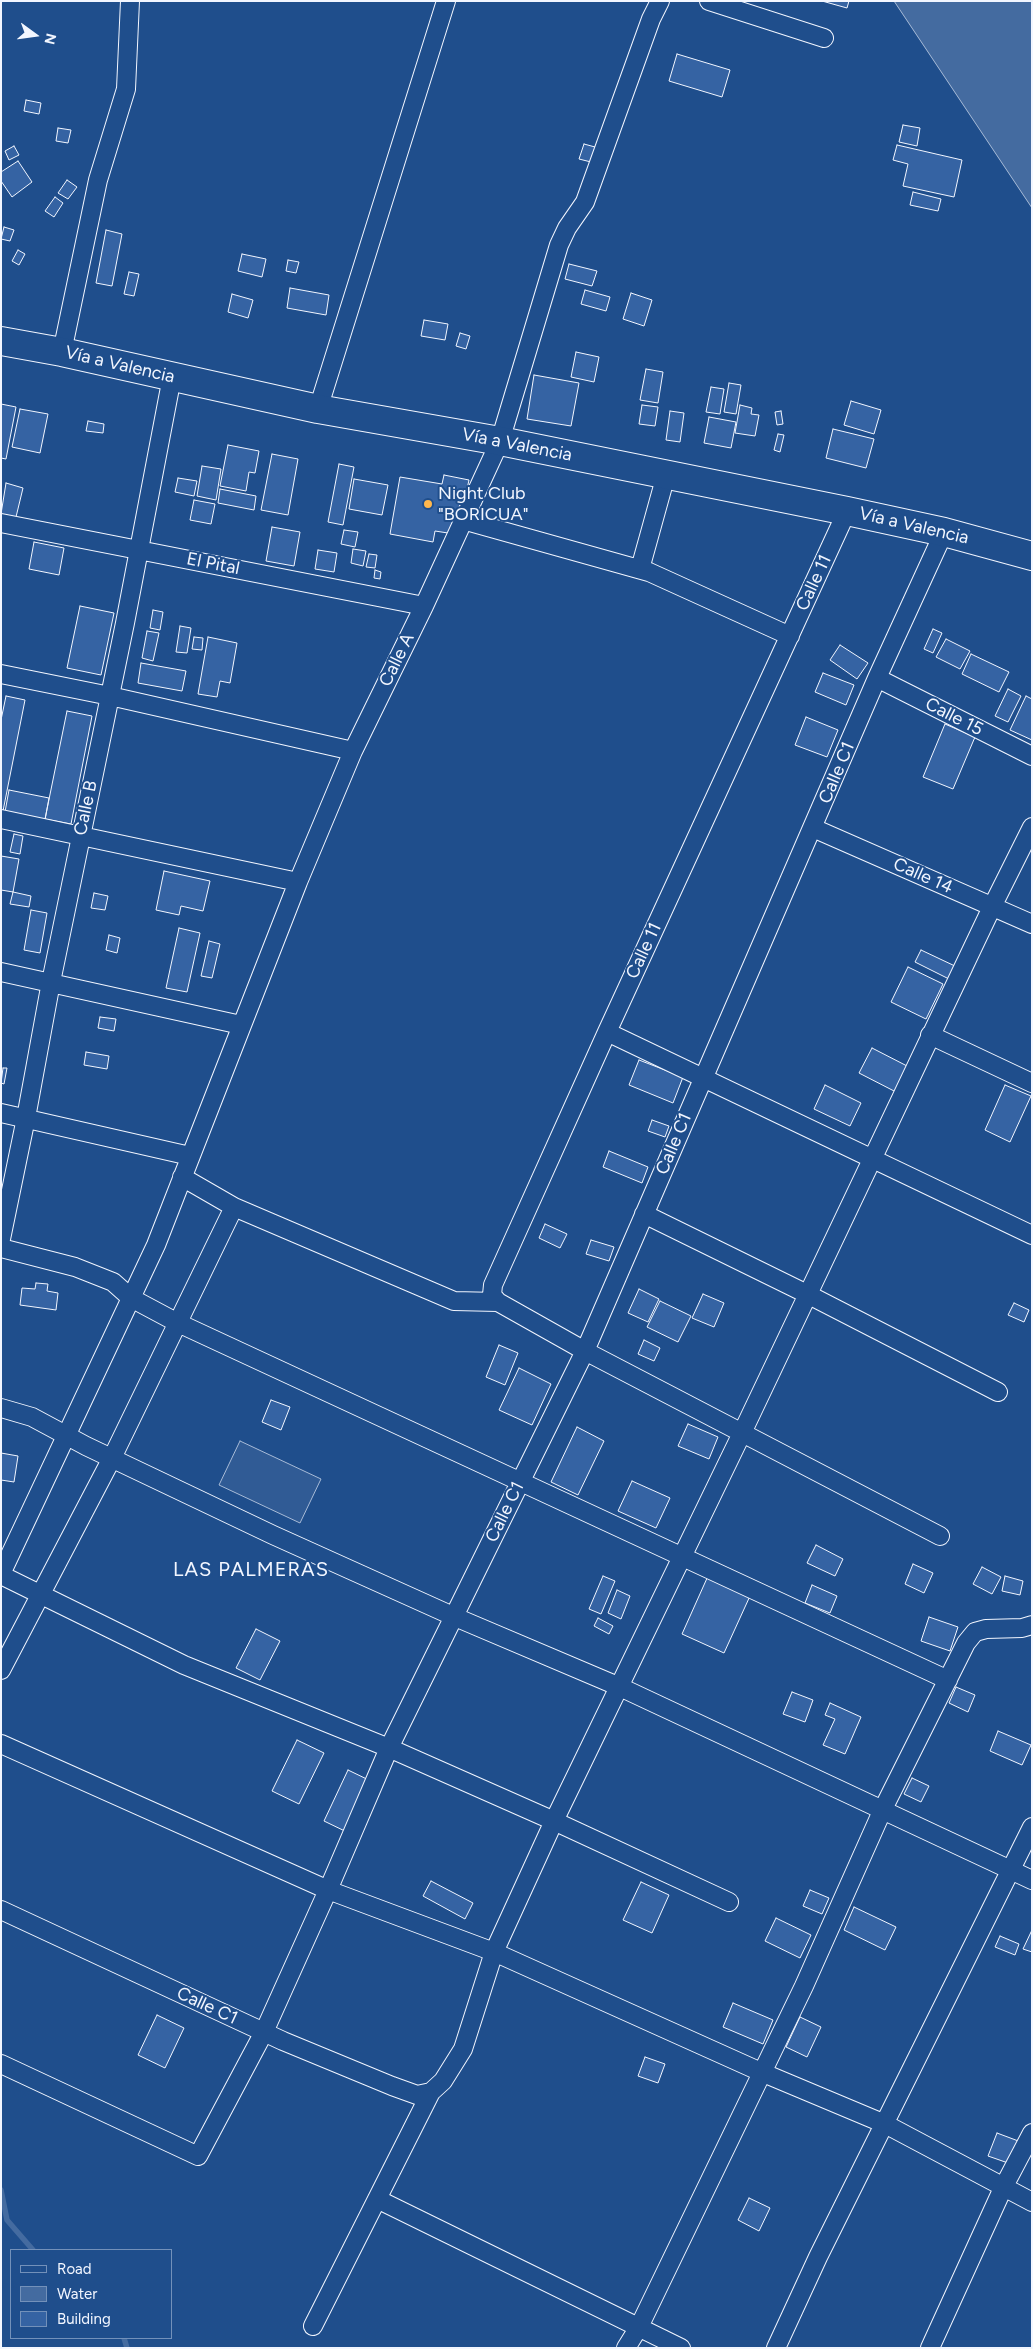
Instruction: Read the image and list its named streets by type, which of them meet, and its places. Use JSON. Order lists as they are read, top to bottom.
{
  "streets": {
    "highway": ["Vía a Valencia"],
    "street": [
      "El Pital",
      "Calle 11",
      "Calle A",
      "Calle 15",
      "Calle C1",
      "Calle B",
      "Calle 14"
    ]
  },
  "crossings": [
    ["Vía a Valencia", "Calle 11"],
    ["Vía a Valencia", "Calle A"],
    ["Vía a Valencia", "Calle C1"],
    ["Vía a Valencia", "Calle B"],
    ["El Pital", "Calle A"],
    ["El Pital", "Calle B"],
    ["Calle 15", "Calle C1"],
    ["Calle C1", "Calle 14"]
  ],
  "districts": ["LAS PALMERAS"],
  "places": ["Night Club \"BORICUA\""],
  "legend": ["Road", "Water", "Building"],
  "north": "right"
}
